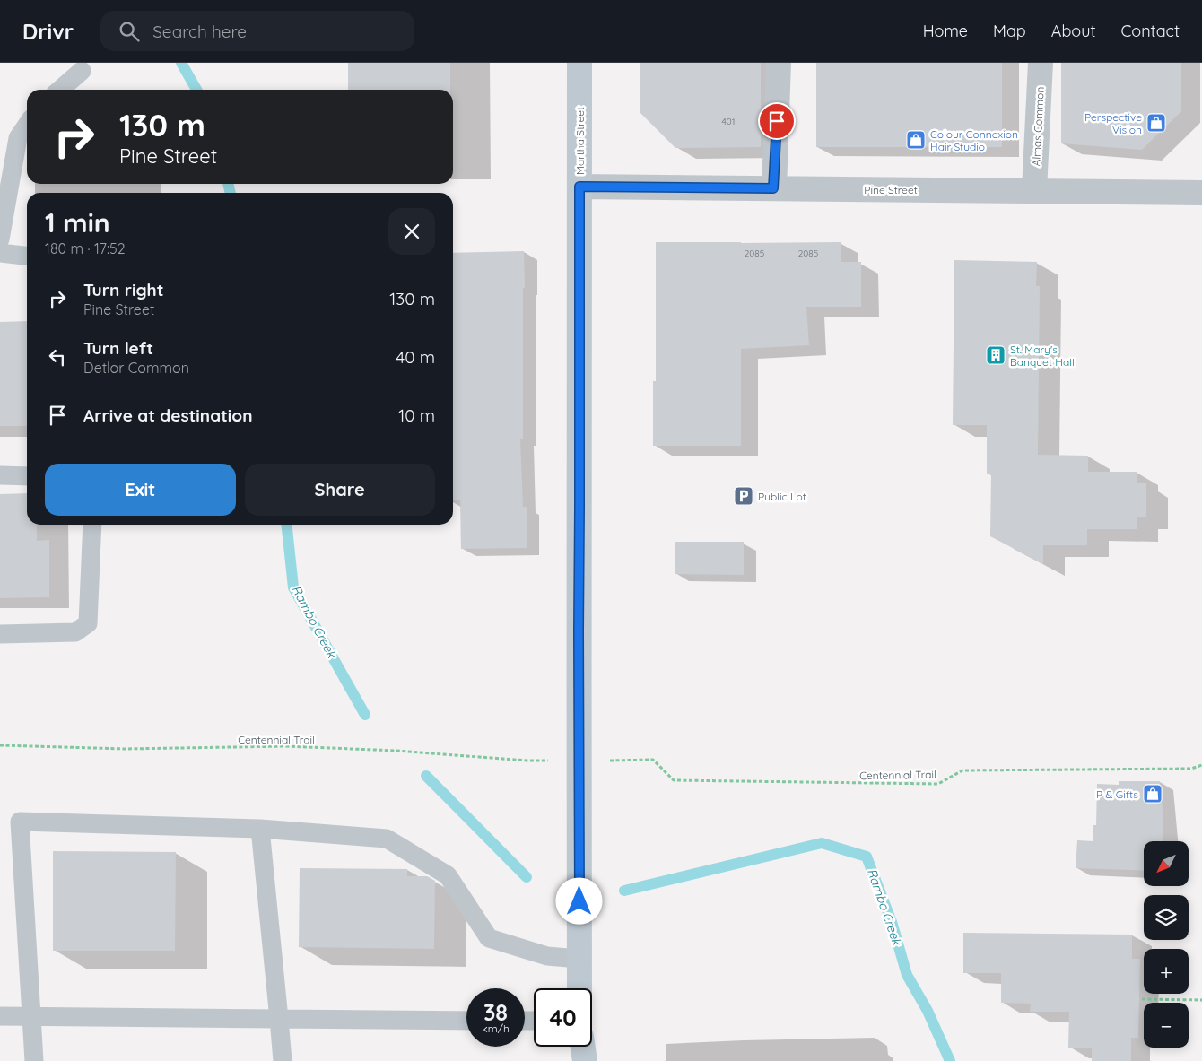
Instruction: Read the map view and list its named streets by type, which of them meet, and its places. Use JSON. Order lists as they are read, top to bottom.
{
  "streets": {
    "street": ["Almas Common", "Martha Street", "Pine Street"],
    "path": ["Centennial Trail"]
  },
  "crossings": [
    ["Almas Common", "Pine Street"],
    ["Martha Street", "Pine Street"]
  ],
  "water": ["Rambo Creek"],
  "places": {
    "shop": ["Perspective Vision", "Colour Connexion Hair Studio", "P & Gifts"],
    "building": ["St. Mary's Banquet Hall"],
    "parking": ["Public Lot"]
  },
  "house_numbers": ["401", "2085", "2085"],
  "north": "bottom left",
  "page": {
    "header": "Drivr",
    "search": "Search here",
    "nav": [
      "Home",
      "Map",
      "About",
      "Contact"
    ],
    "turn": ["130 m", "Pine Street"],
    "heading": ["1 min", "180 m · 17:52"],
    "list": [
      {
        "name": "Turn right",
        "note": "Pine Street",
        "value": "130 m"
      },
      {
        "name": "Turn left",
        "note": "Detlor Common",
        "value": "40 m"
      },
      {
        "name": "Arrive at destination",
        "value": "10 m"
      }
    ],
    "buttons": ["Exit", "Share"],
    "map_buttons": ["+", "−"],
    "speed": "38 km/h",
    "limit": "40"
  }
}
